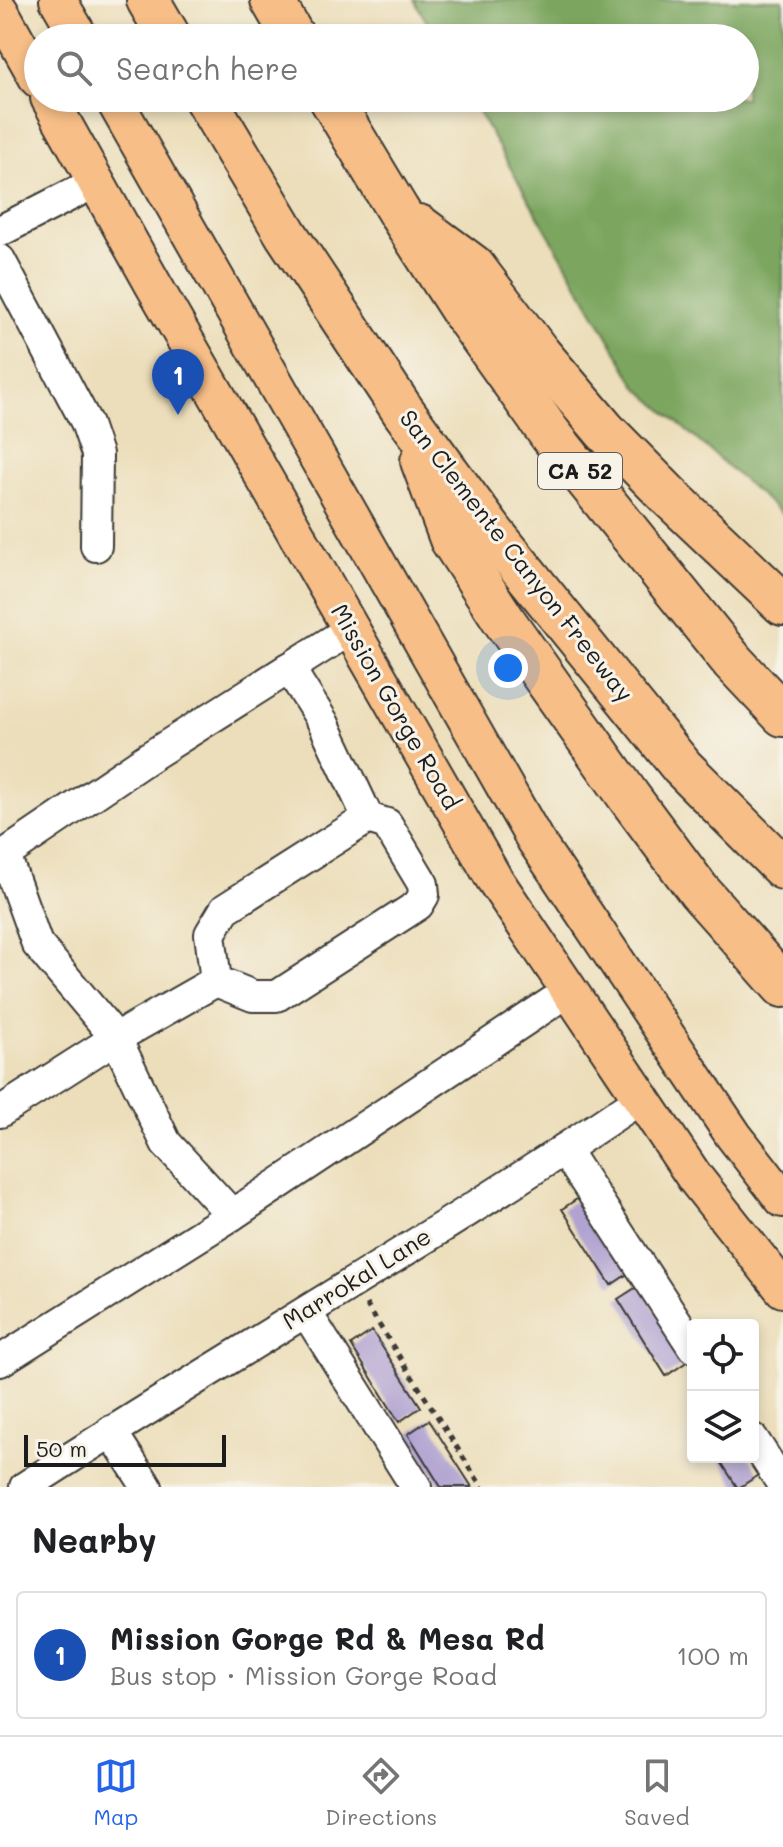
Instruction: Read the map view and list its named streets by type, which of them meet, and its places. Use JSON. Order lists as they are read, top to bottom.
{
  "streets": {
    "highway": ["CA 52", "San Clemente Canyon Freeway"],
    "main road": ["Mission Gorge Road", "Marrokal Lane"]
  },
  "crossings": [
    ["Mission Gorge Road", "Marrokal Lane"]
  ],
  "scale_bar": "50 m",
  "page": {
    "search": "Search here",
    "pins": "1",
    "scale": "50 m",
    "heading": "Nearby",
    "list": [
      {
        "mark": "1",
        "name": "Mission Gorge Rd & Mesa Rd",
        "note": "Bus stop · Mission Gorge Road",
        "value": "100 m"
      }
    ],
    "nav": ["Map", "Directions", "Saved"]
  }
}
